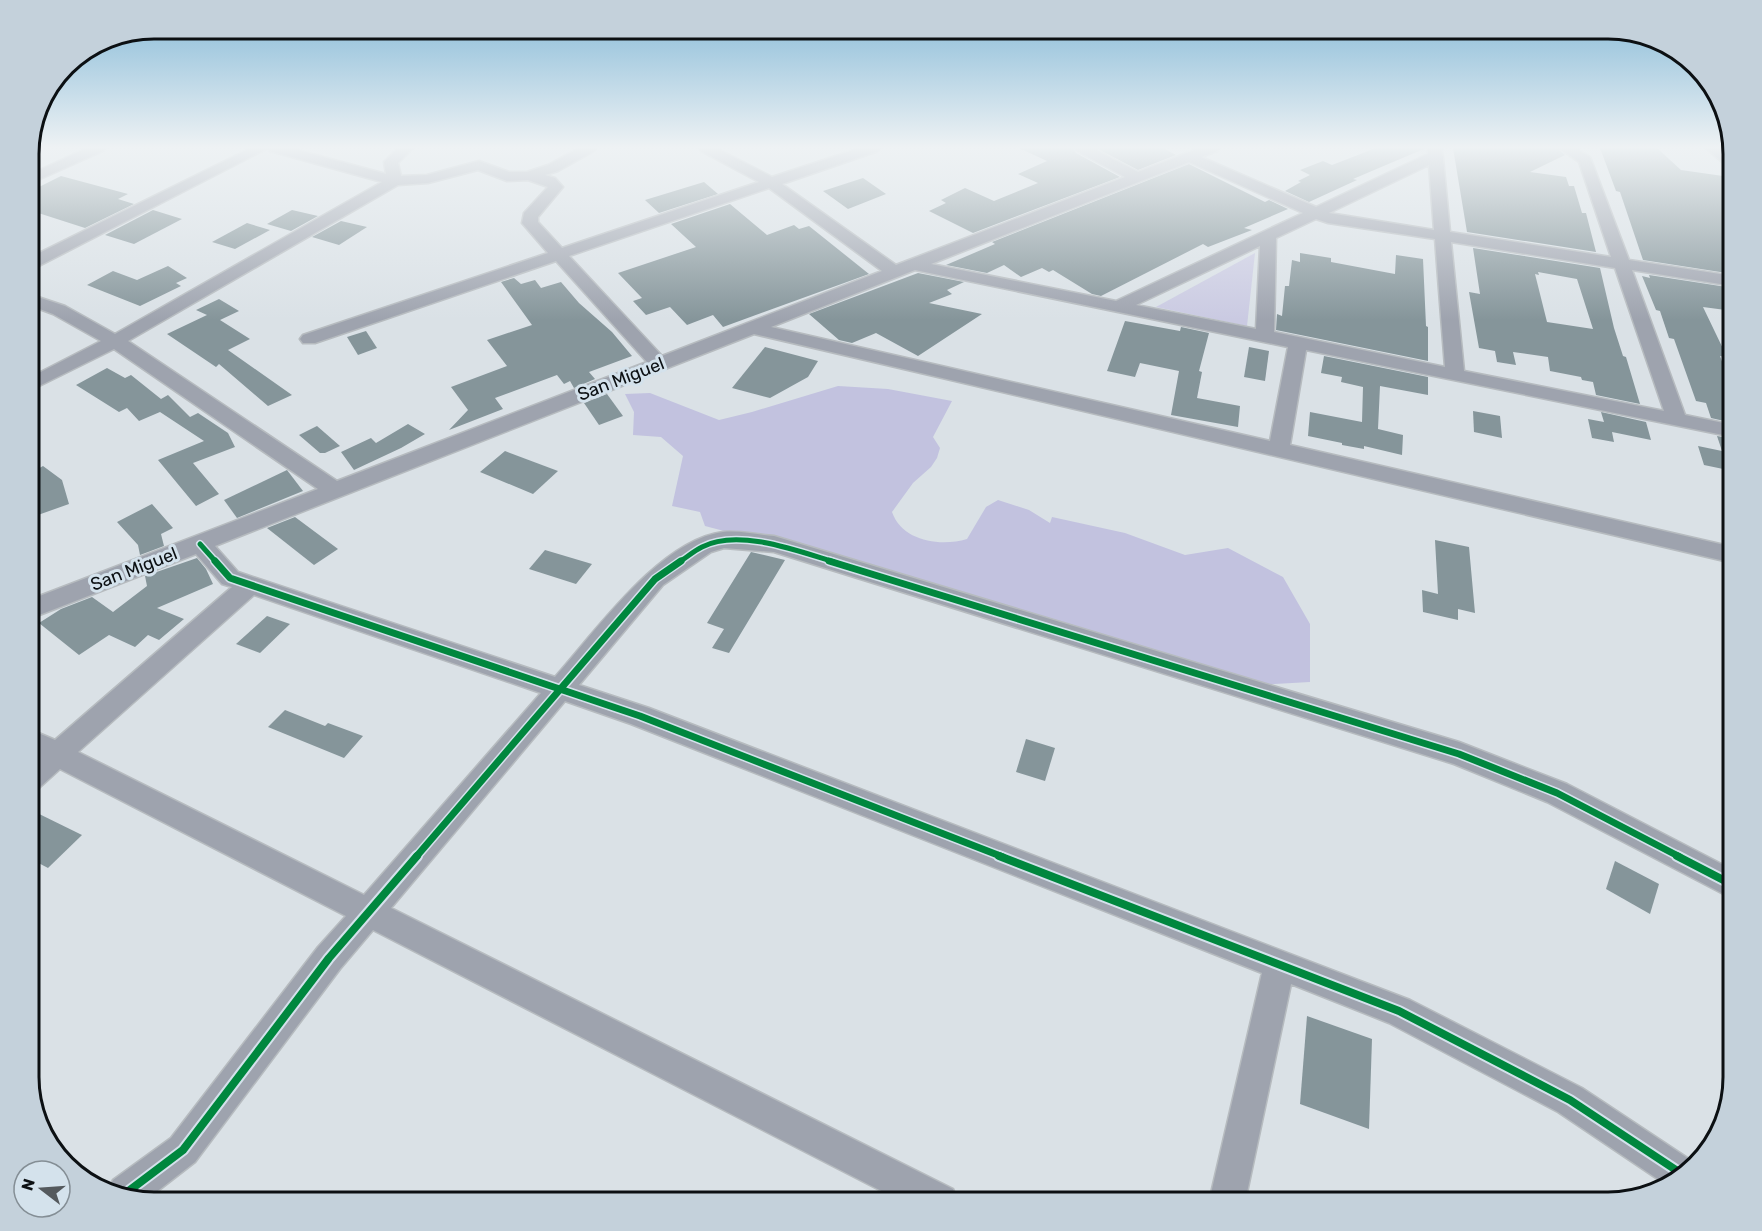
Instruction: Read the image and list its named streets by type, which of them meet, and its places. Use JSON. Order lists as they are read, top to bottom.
{
  "streets": {
    "street": ["San Miguel"]
  },
  "north": "left"
}
